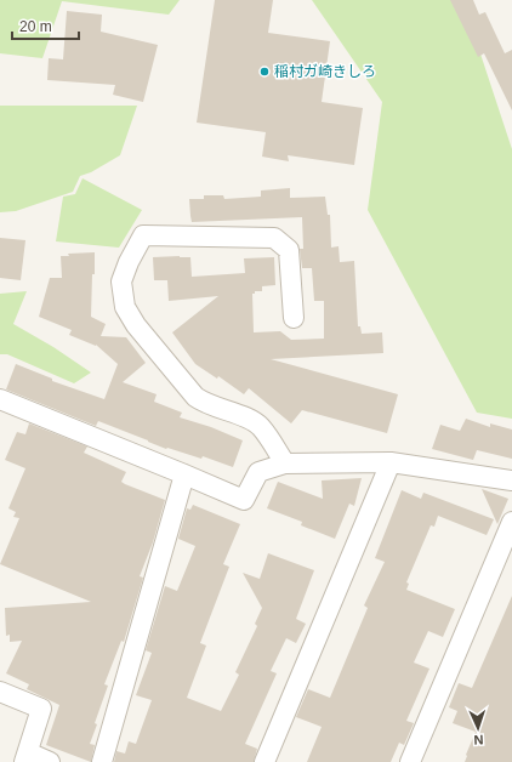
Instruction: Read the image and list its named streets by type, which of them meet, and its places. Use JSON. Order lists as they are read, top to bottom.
{
  "places": ["稲村ガ崎きしろ"],
  "scale_bar": "20 m",
  "north": "bottom"
}
